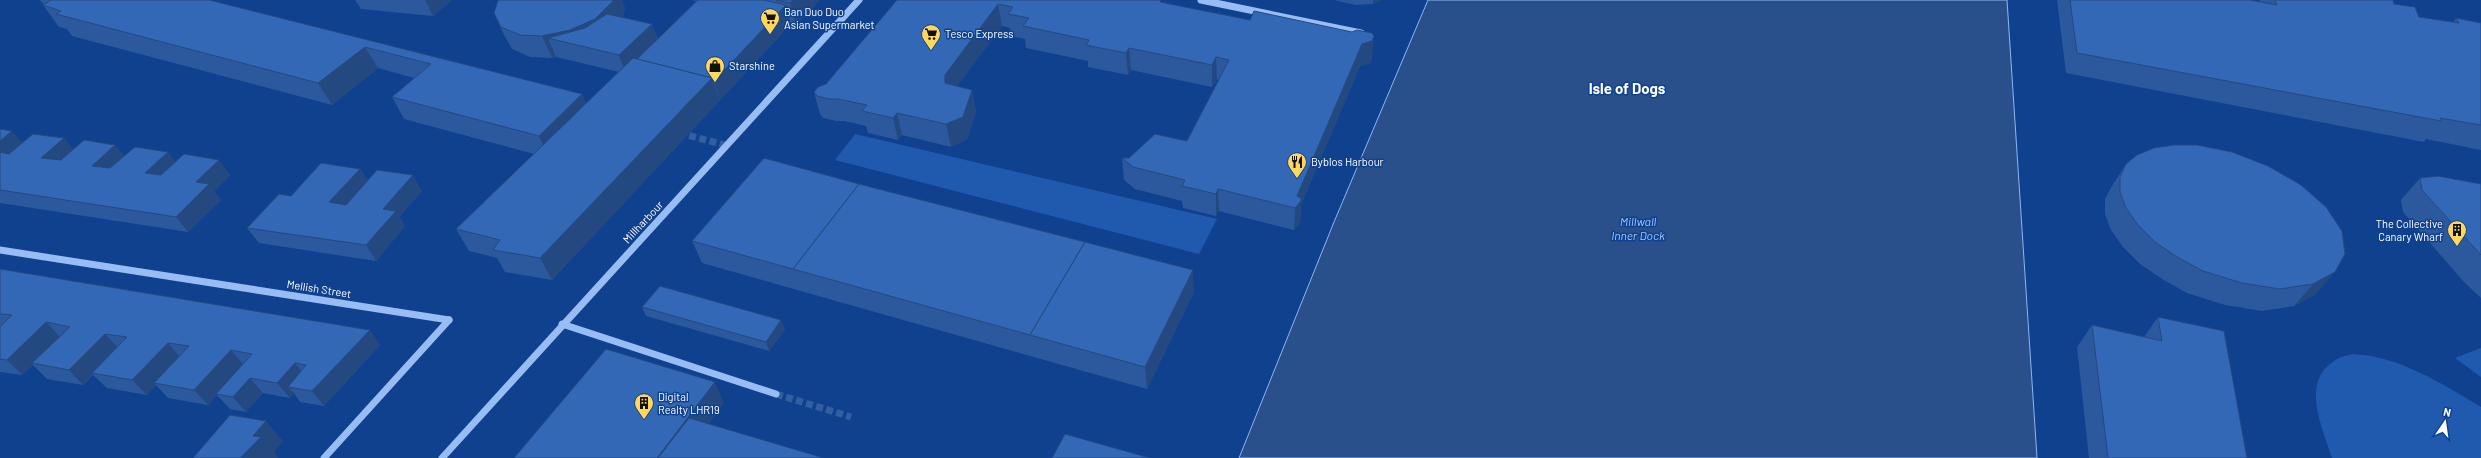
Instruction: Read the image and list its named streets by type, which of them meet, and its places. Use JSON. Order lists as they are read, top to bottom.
{
  "streets": {
    "street": ["Millharbour", "Mellish Street"]
  },
  "districts": ["Isle of Dogs"],
  "water": ["Millwall Inner Dock"],
  "places": {
    "supermarket": ["Ban Duo Duo Asian Supermarket", "Tesco Express"],
    "shop": ["Starshine"],
    "restaurant": ["Byblos Harbour"],
    "building": ["The Collective Canary Wharf", "Digital Realty LHR19"]
  },
  "north": "top"
}
